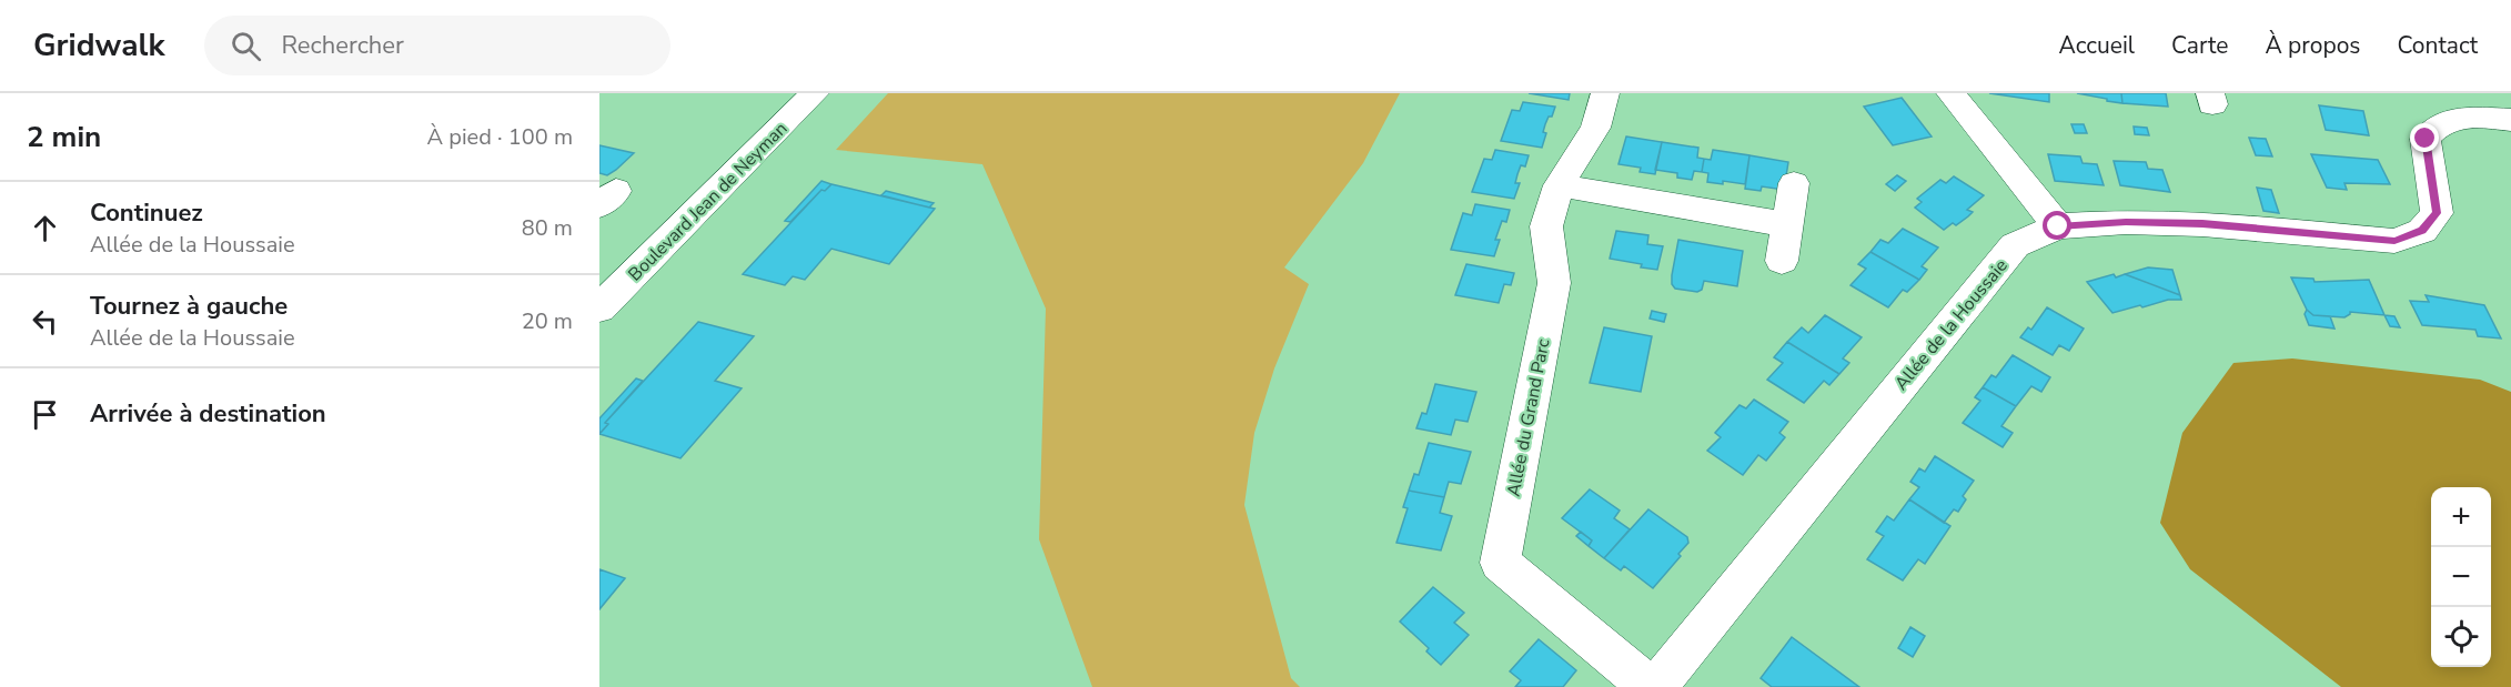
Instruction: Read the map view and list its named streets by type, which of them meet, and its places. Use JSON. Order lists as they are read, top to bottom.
{
  "streets": {
    "street": ["Boulevard Jean de Neyman", "Allée de la Houssaie", "Allée du Grand Parc"]
  },
  "page": {
    "header": "Gridwalk",
    "search": "Rechercher",
    "nav": [
      "Accueil",
      "Carte",
      "À propos",
      "Contact"
    ],
    "heading": ["2 min", "À pied · 100 m"],
    "list": [
      ["Continuez", "Allée de la Houssaie", "80 m"],
      ["Tournez à gauche", "Allée de la Houssaie", "20 m"],
      "Arrivée à destination"
    ],
    "map_buttons": ["+", "−"]
  }
}
